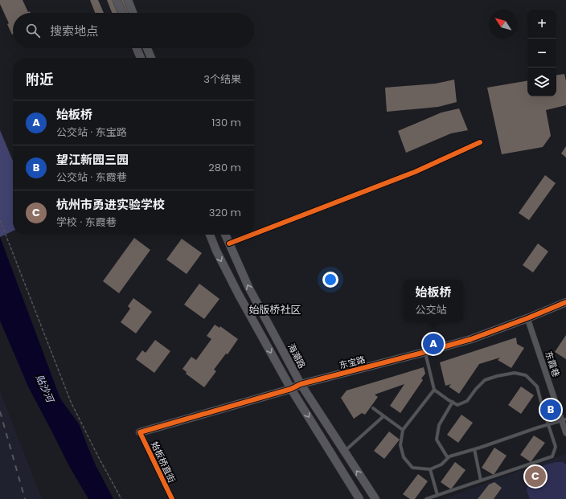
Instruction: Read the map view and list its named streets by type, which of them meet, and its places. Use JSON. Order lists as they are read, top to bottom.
{
  "streets": {
    "main road": ["海潮路", "东宝路"],
    "street": ["东霞巷", "始板桥直街"]
  },
  "crossings": [
    ["海潮路", "东宝路"],
    ["东宝路", "东霞巷"],
    ["东宝路", "始板桥直街"]
  ],
  "districts": ["始版桥社区"],
  "water": ["贴沙河"],
  "north": "top left",
  "page": {
    "map_buttons": ["+", "−"],
    "search": "搜索地点",
    "heading": ["附近", "3个结果"],
    "list": [
      {
        "mark": "A",
        "name": "始板桥",
        "note": "公交站 · 东宝路",
        "value": "130 m"
      },
      {
        "mark": "B",
        "name": "望江新园三园",
        "note": "公交站 · 东霞巷",
        "value": "280 m"
      },
      {
        "mark": "C",
        "name": "杭州市勇进实验学校",
        "note": "学校 · 东霞巷",
        "value": "320 m"
      }
    ],
    "popup": ["始板桥", "公交站"],
    "pins": ["A", "B", "C"]
  }
}
